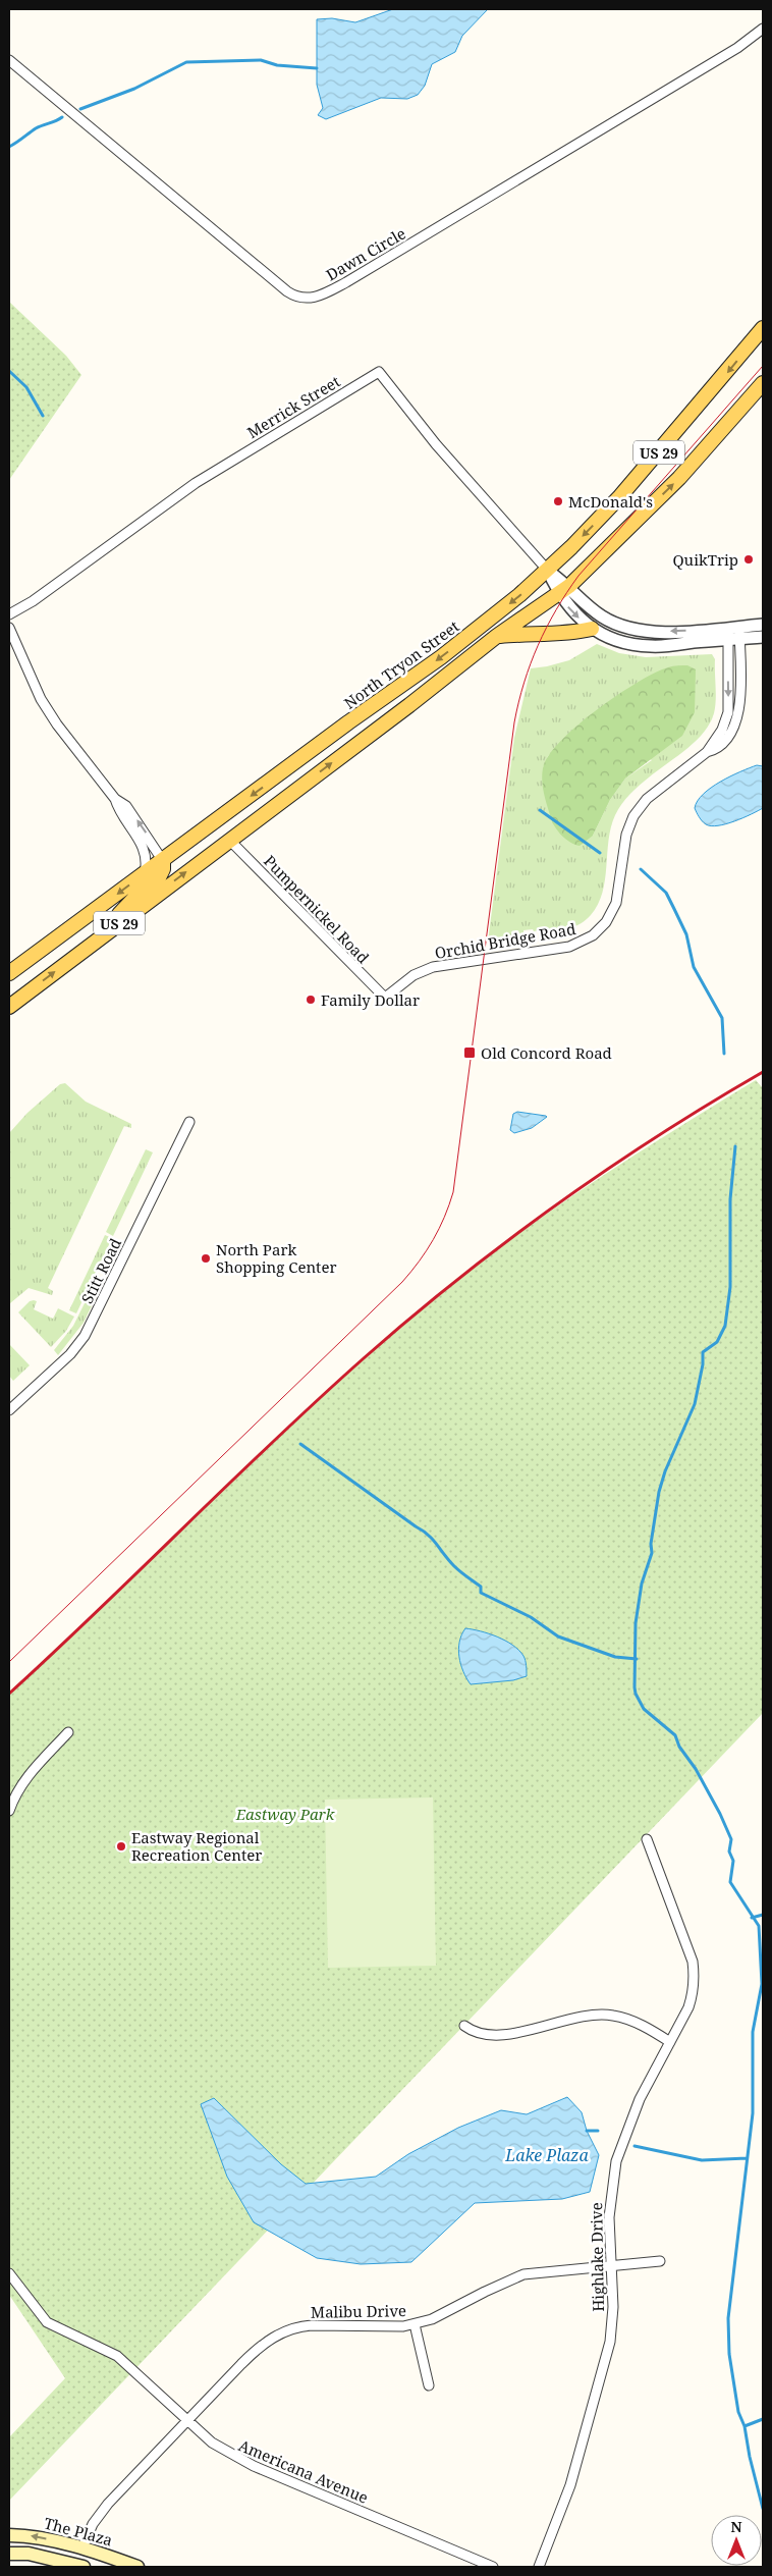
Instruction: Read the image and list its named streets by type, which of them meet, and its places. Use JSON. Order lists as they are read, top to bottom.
{
  "streets": {
    "main road": ["US 29", "North Tryon Street", "The Plaza"],
    "street": [
      "Dawn Circle",
      "Merrick Street",
      "Pumpernickel Road",
      "Orchid Bridge Road",
      "Stitt Road",
      "Highlake Drive",
      "Malibu Drive",
      "Americana Avenue"
    ]
  },
  "crossings": [
    ["Merrick Street", "North Tryon Street"],
    ["US 29", "Pumpernickel Road"],
    ["Pumpernickel Road", "Orchid Bridge Road"],
    ["Highlake Drive", "Malibu Drive"],
    ["Malibu Drive", "Americana Avenue"],
    ["Malibu Drive", "The Plaza"]
  ],
  "water": ["Lake Plaza"],
  "parks": ["Eastway Park"],
  "places": {
    "other": [
      "McDonald's",
      "QuikTrip",
      "Family Dollar",
      "North Park Shopping Center",
      "Eastway Regional Recreation Center"
    ],
    "transit": ["Old Concord Road"]
  },
  "north": "top"
}
